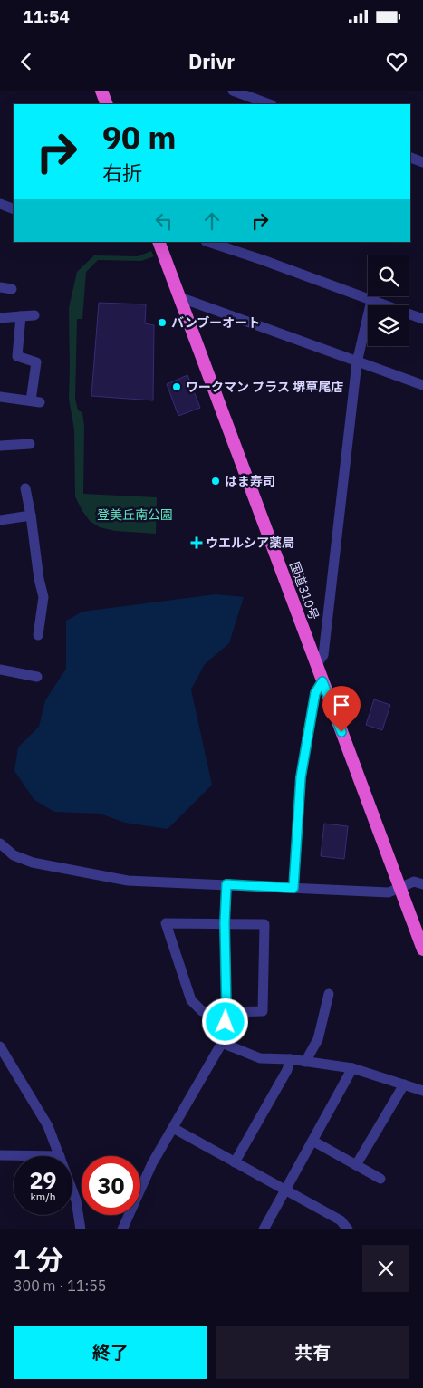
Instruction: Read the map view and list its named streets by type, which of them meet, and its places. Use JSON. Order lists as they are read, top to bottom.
{
  "streets": {
    "highway": ["国道310号"]
  },
  "parks": ["登美丘南公園"],
  "places": {
    "other": ["バンブーオート", "ワークマン プラス 堺草尾店", "はま寿司"],
    "health": ["ウエルシア薬局"]
  },
  "page": {
    "status": "11:54",
    "header": "Drivr",
    "turn": ["90 m", "右折"],
    "speed": "29 km/h",
    "limit": "30",
    "heading": ["1 分", "300 m · 11:55"],
    "buttons": ["終了", "共有"]
  }
}
